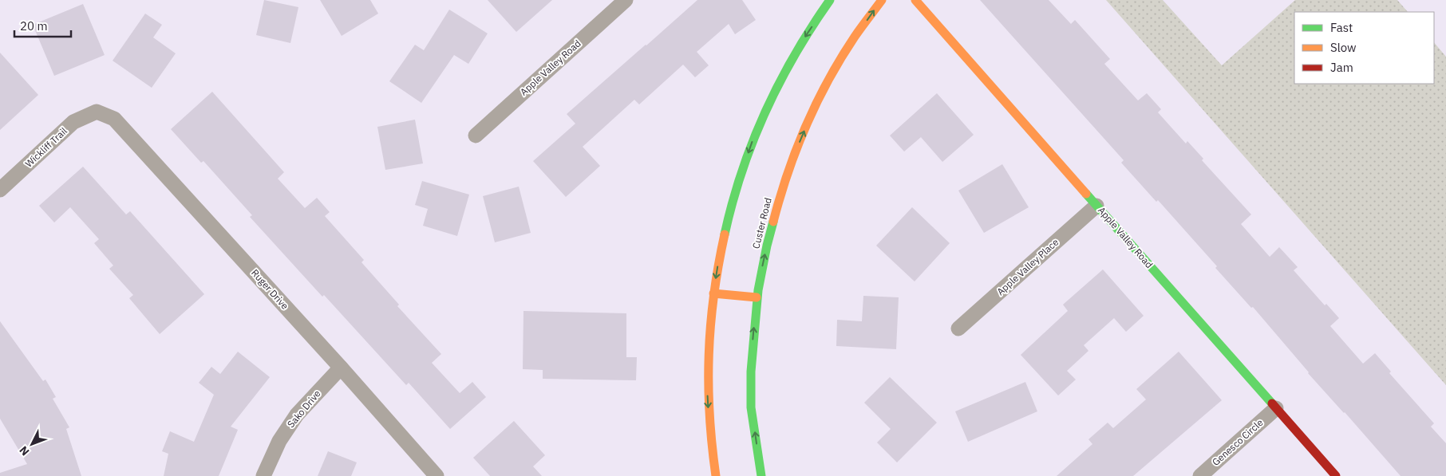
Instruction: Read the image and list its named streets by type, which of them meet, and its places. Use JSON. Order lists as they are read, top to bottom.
{
  "streets": {
    "main road": ["Apple Valley Road", "Custer Road"],
    "street": [
      "Wickliff Trail",
      "Apple Valley Place",
      "Ruger Drive",
      "Sako Drive",
      "Genesco Circle"
    ]
  },
  "crossings": [
    ["Apple Valley Road", "Apple Valley Place"],
    ["Apple Valley Road", "Genesco Circle"],
    ["Wickliff Trail", "Ruger Drive"],
    ["Ruger Drive", "Sako Drive"]
  ],
  "legend": ["Fast", "Slow", "Jam"],
  "scale_bar": "20 m",
  "north": "bottom left"
}
